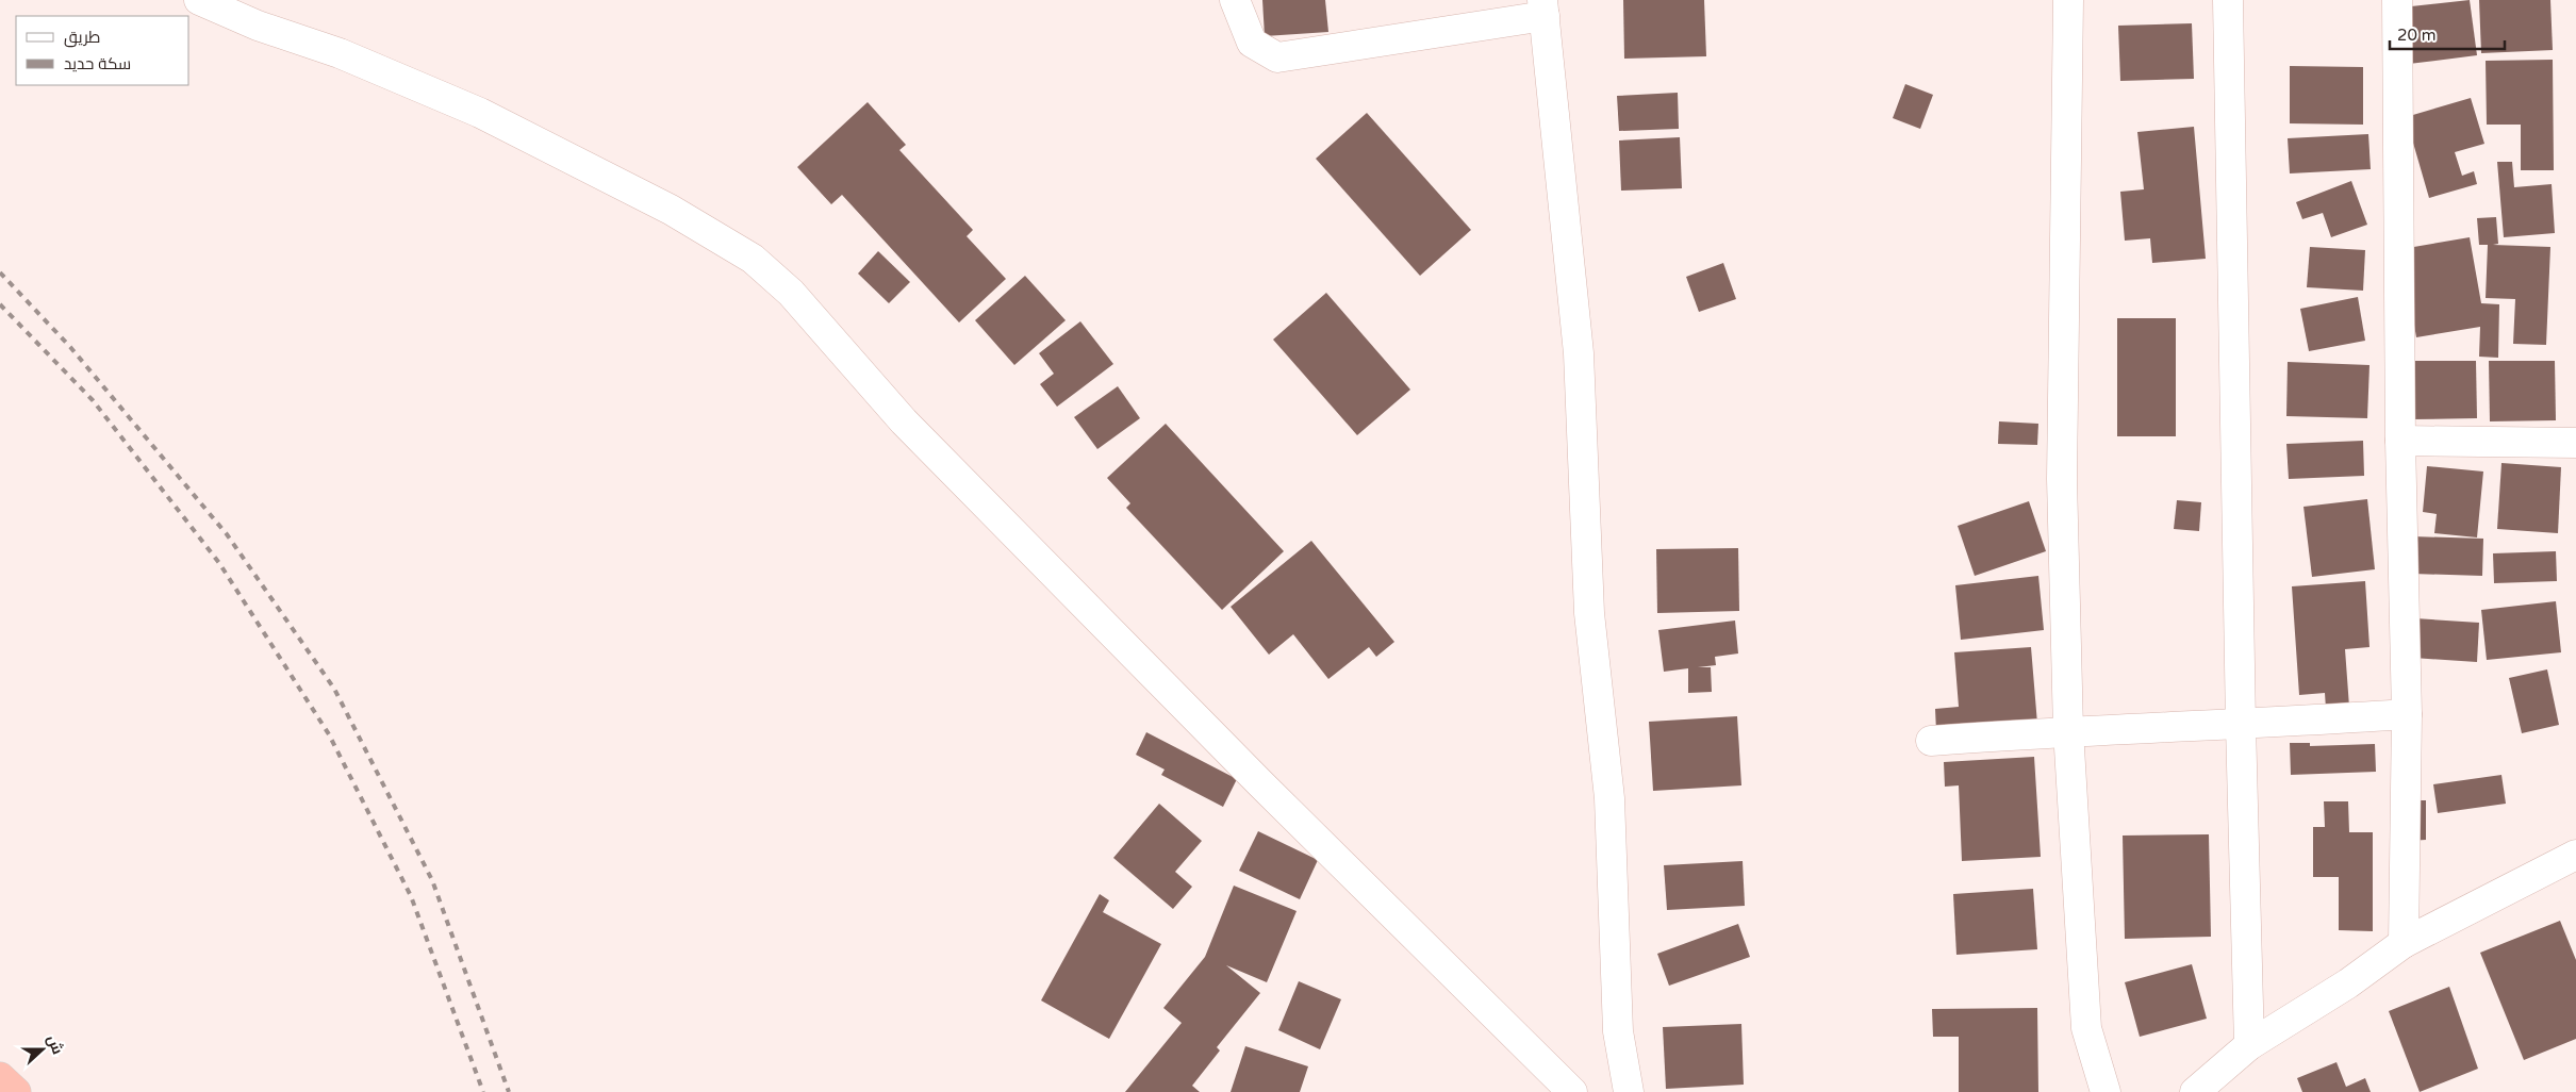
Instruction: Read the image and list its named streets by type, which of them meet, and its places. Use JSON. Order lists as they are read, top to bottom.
{
  "legend": ["طريق", "سكة حديد"],
  "scale_bar": "20 m",
  "north": "right"
}
